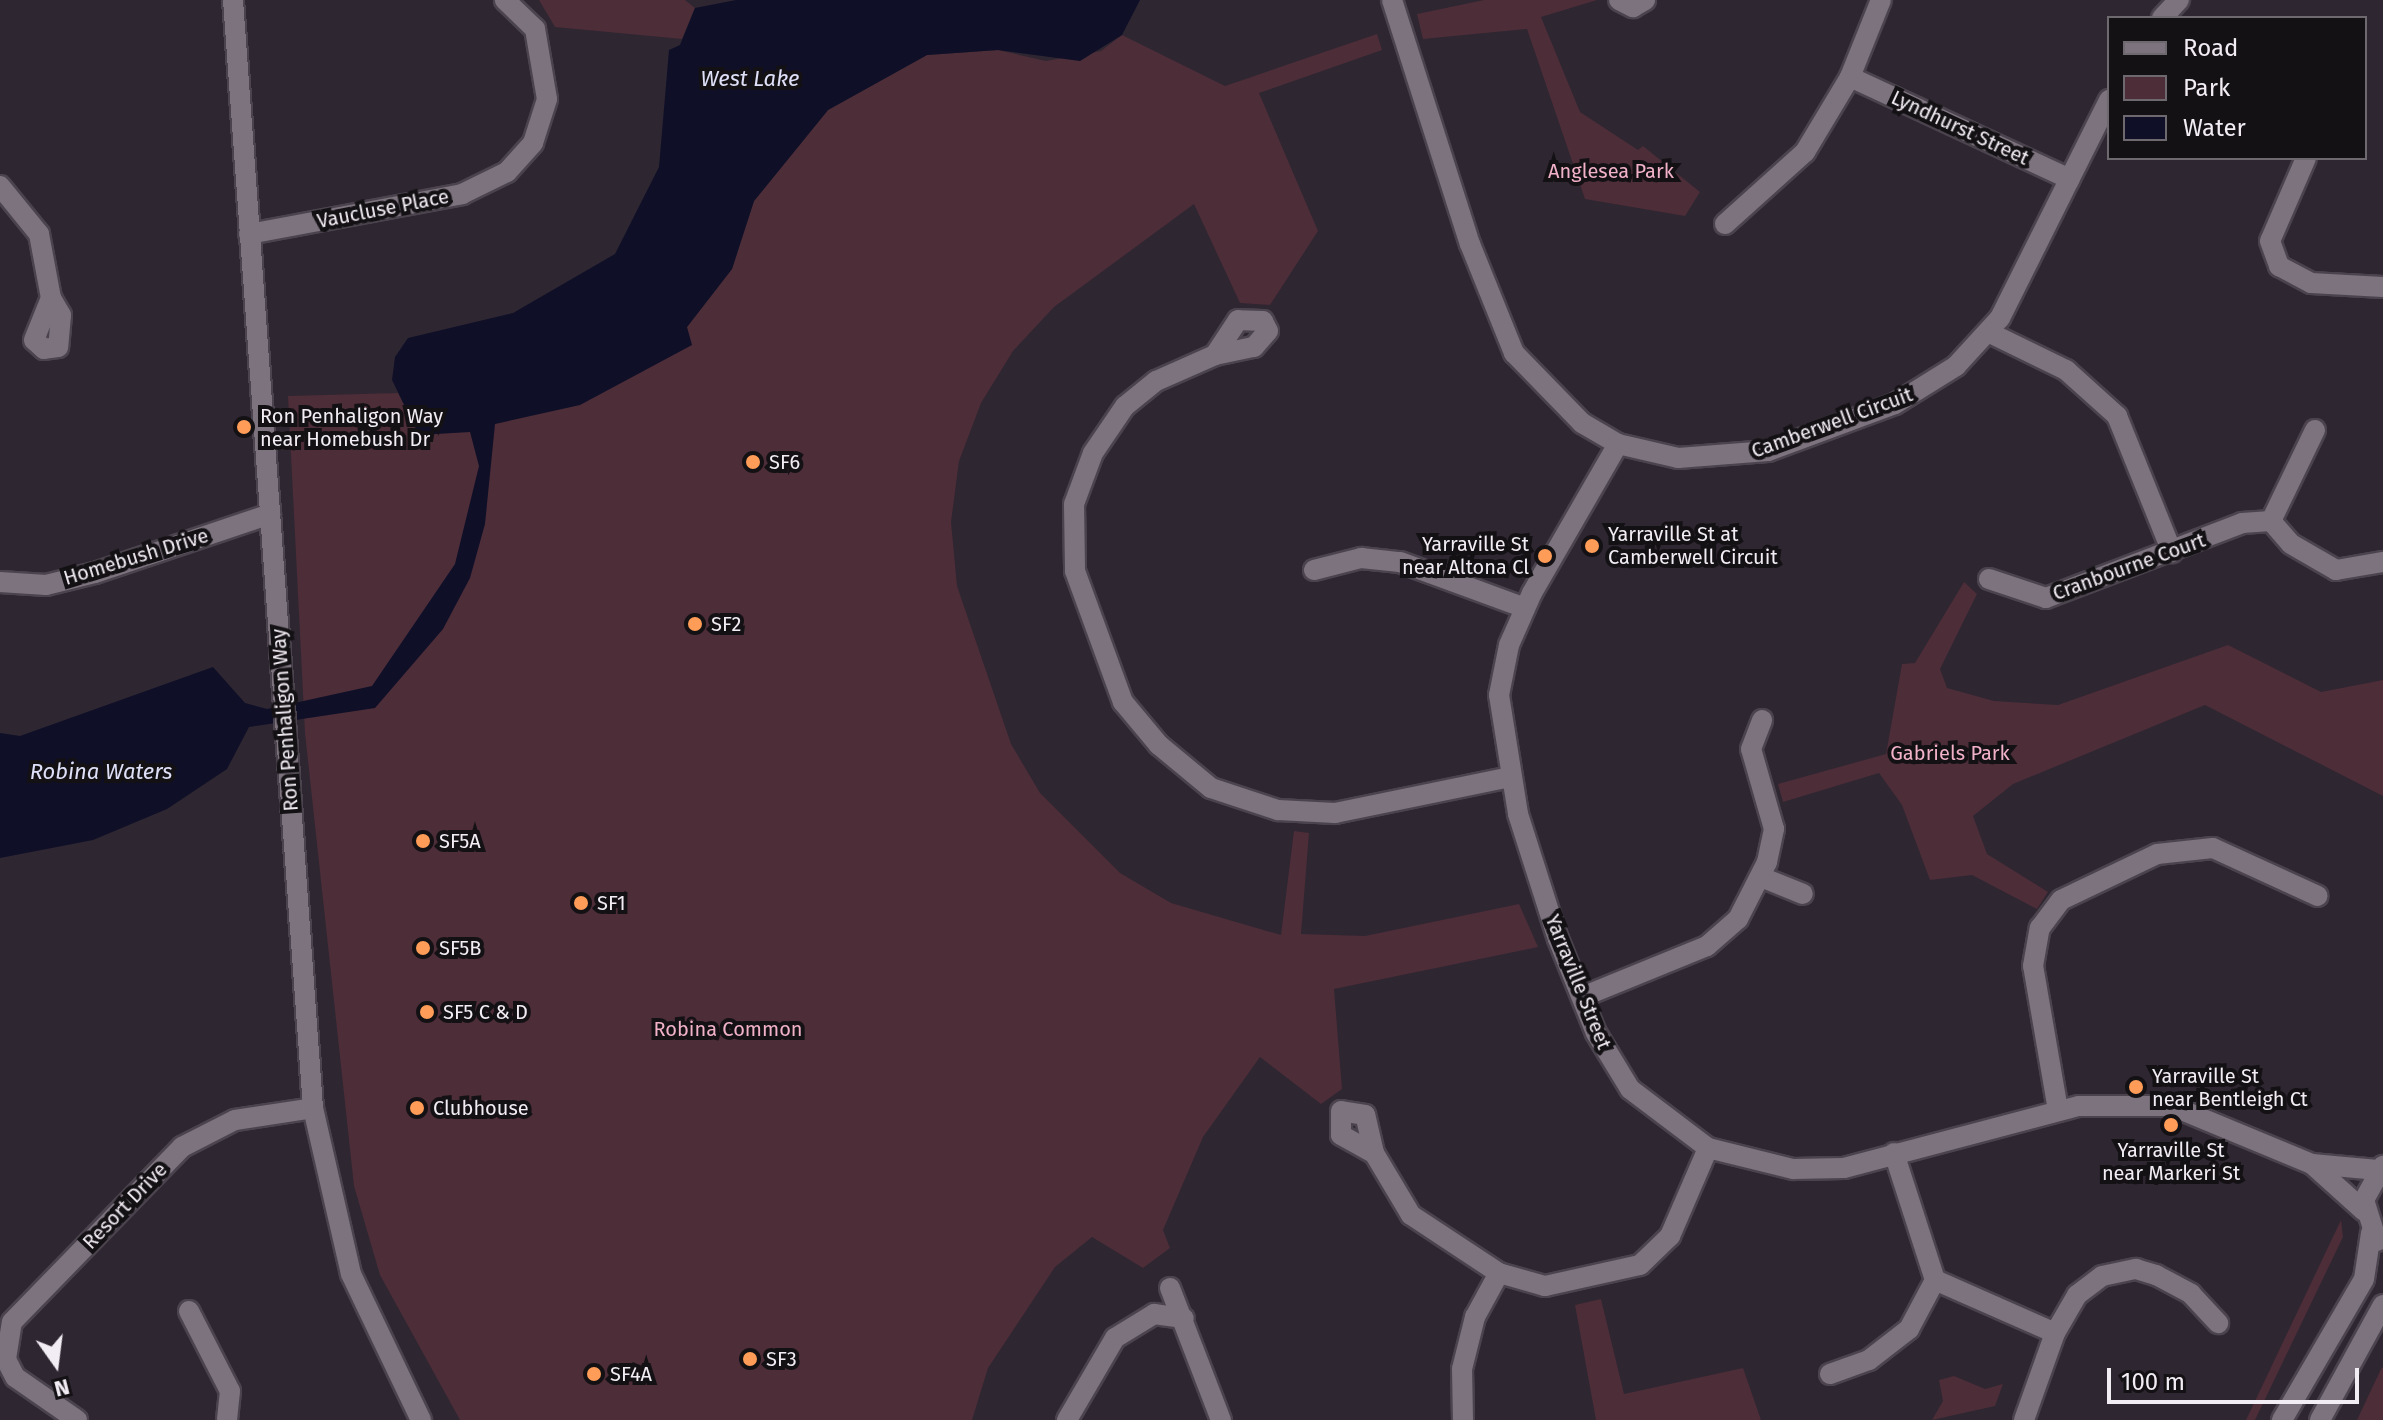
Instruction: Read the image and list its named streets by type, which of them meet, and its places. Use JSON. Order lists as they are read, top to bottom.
{
  "streets": {
    "street": [
      "Lyndhurst Street",
      "Vaucluse Place",
      "Camberwell Circuit",
      "Homebush Drive",
      "Cranbourne Court",
      "Ron Penhaligon Way",
      "Yarraville Street",
      "Resort Drive"
    ]
  },
  "crossings": [
    ["Lyndhurst Street", "Camberwell Circuit"],
    ["Vaucluse Place", "Ron Penhaligon Way"],
    ["Camberwell Circuit", "Yarraville Street"],
    ["Homebush Drive", "Ron Penhaligon Way"],
    ["Ron Penhaligon Way", "Resort Drive"]
  ],
  "water": ["West Lake", "Robina Waters"],
  "parks": ["Anglesea Park", "Gabriels Park", "Robina Common"],
  "places": [
    "Ron Penhaligon Way near Homebush Dr",
    "SF6",
    "Yarraville St at Camberwell Circuit",
    "Yarraville St near Altona Cl",
    "SF2",
    "SF5A",
    "SF1",
    "SF5B",
    "SF5 C & D",
    "Yarraville St near Bentleigh Ct",
    "Clubhouse",
    "Yarraville St near Markeri St",
    "SF3",
    "SF4A"
  ],
  "legend": ["Road", "Park", "Water"],
  "scale_bar": "100 m",
  "north": "bottom"
}
